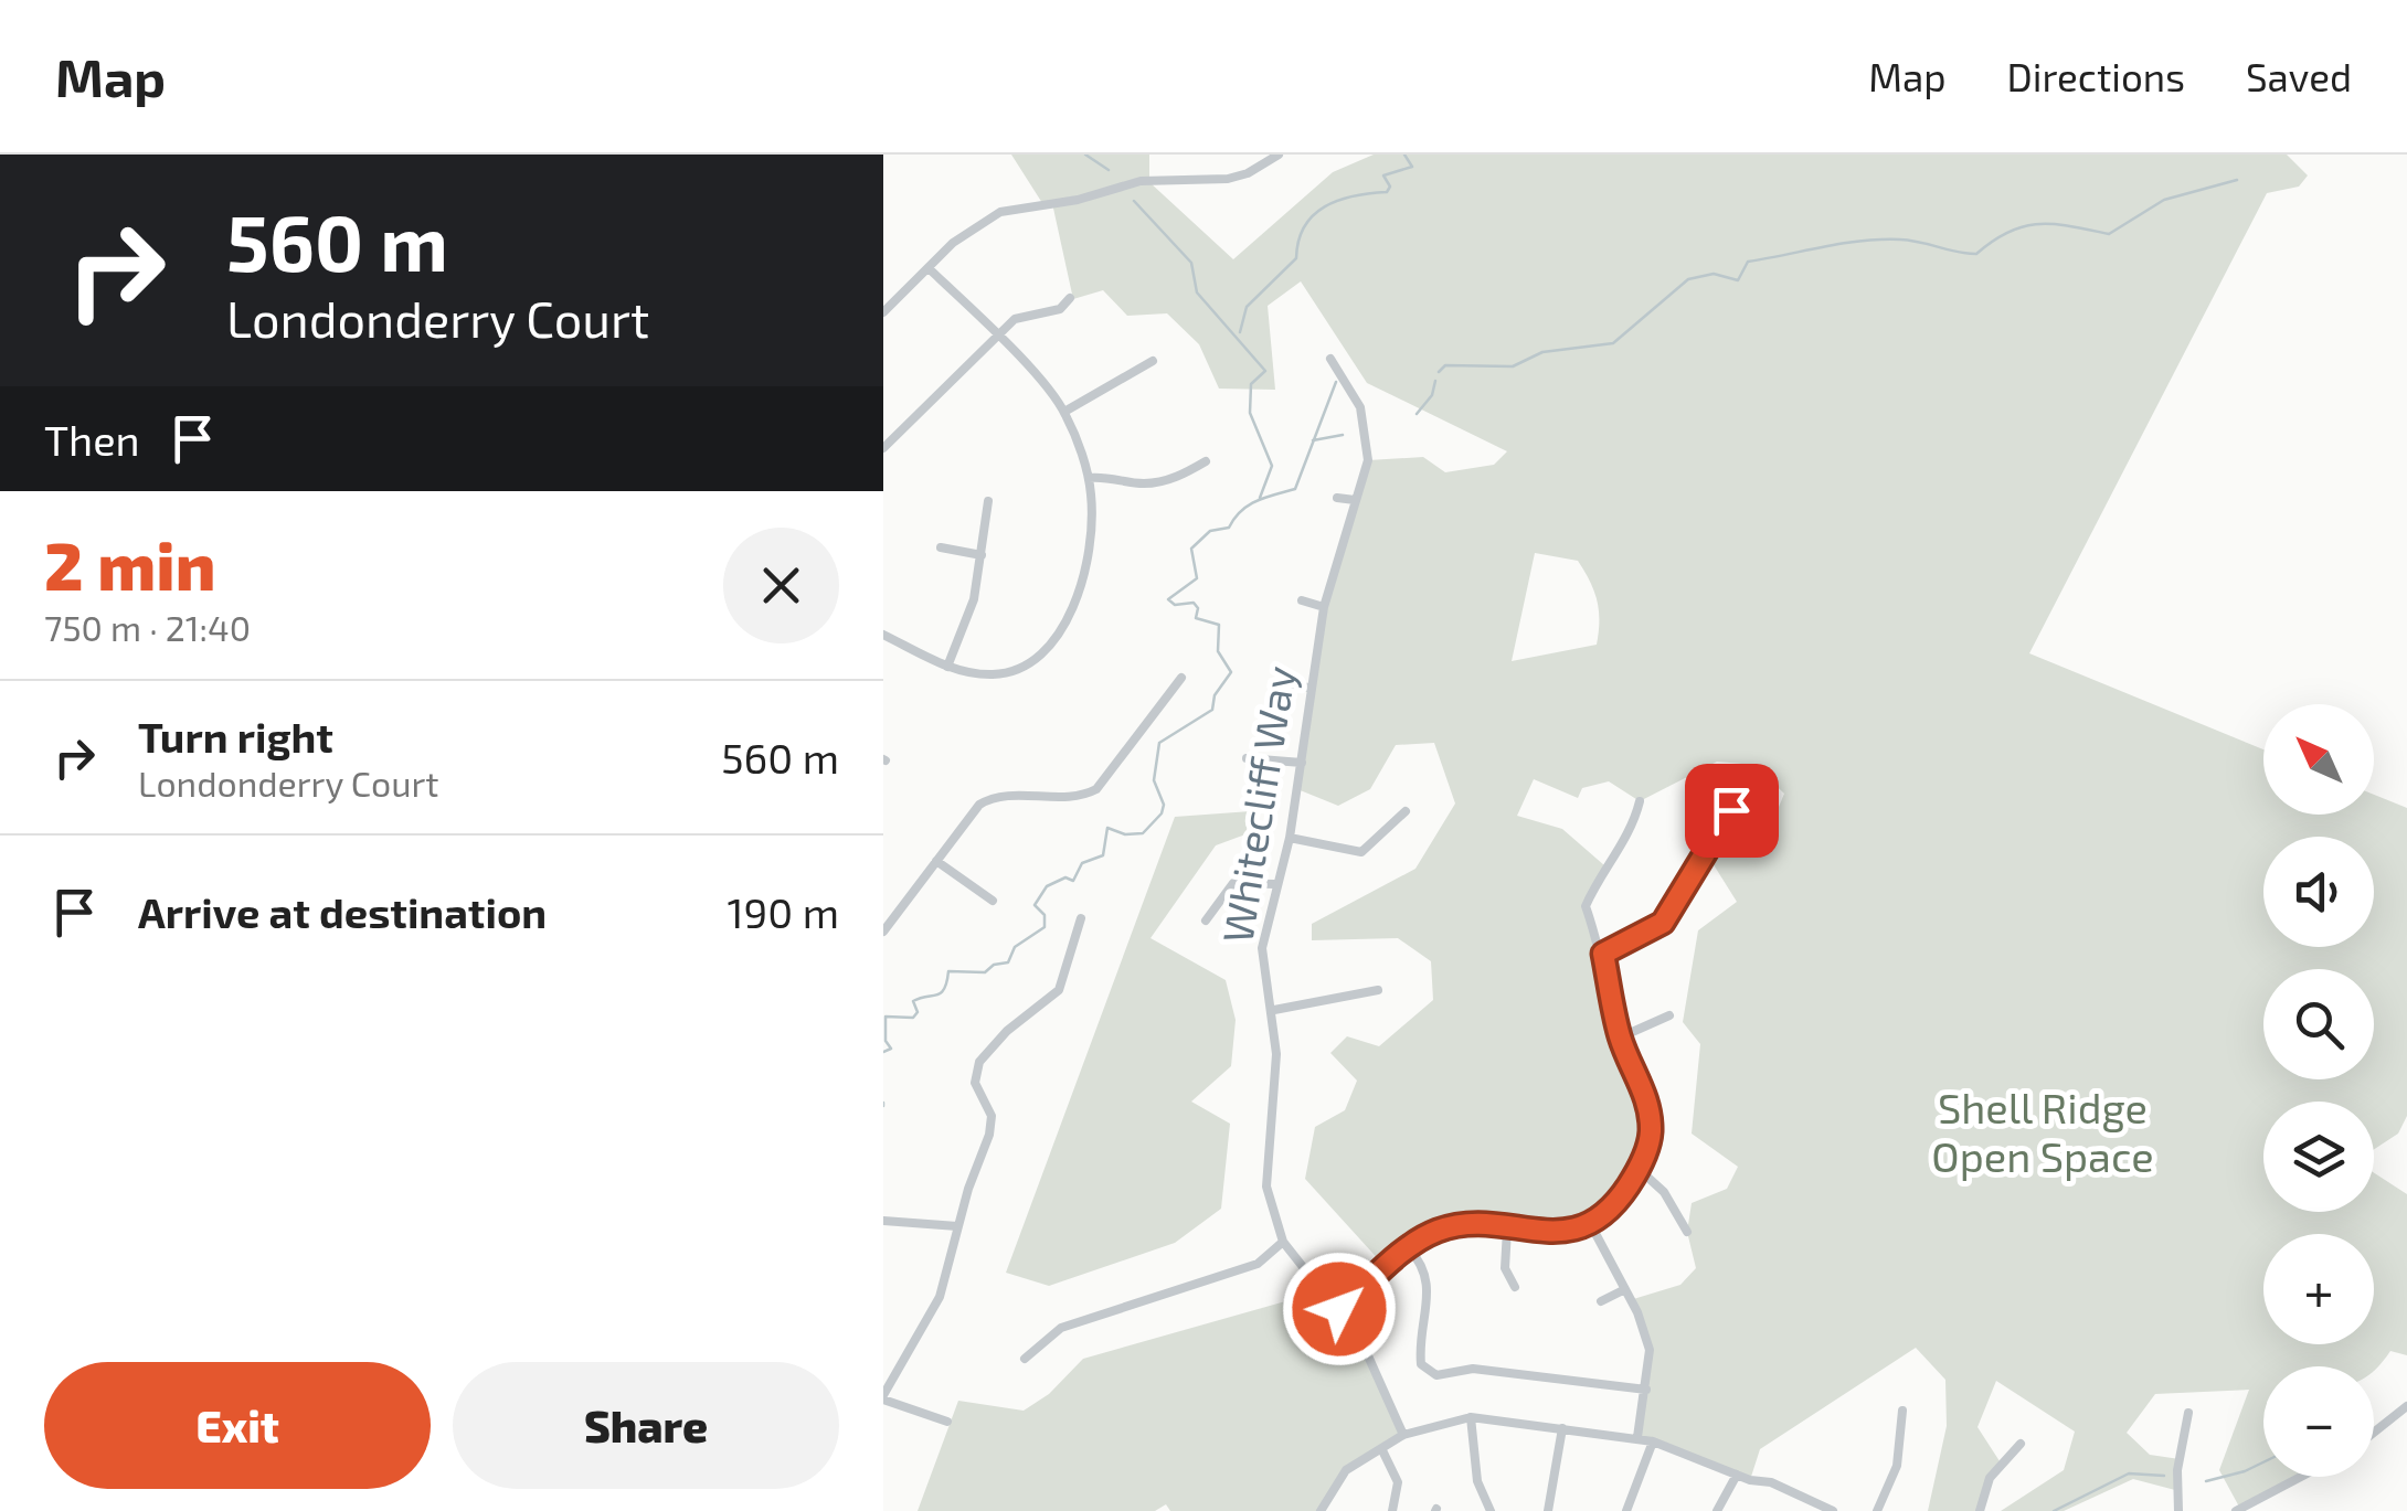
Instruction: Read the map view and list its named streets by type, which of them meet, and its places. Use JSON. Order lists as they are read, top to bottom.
{
  "streets": {
    "street": ["Whitecliff Way"]
  },
  "parks": ["Shell Ridge Open Space"],
  "north": "top left",
  "page": {
    "header": "Map",
    "nav": ["Map", "Directions", "Saved"],
    "turn": ["560 m", "Londonderry Court"],
    "then": "Then",
    "heading": ["2 min", "750 m · 21:40"],
    "list": [
      {
        "name": "Turn right",
        "note": "Londonderry Court",
        "value": "560 m"
      },
      {
        "name": "Arrive at destination",
        "value": "190 m"
      }
    ],
    "map_buttons": ["+", "−"],
    "buttons": ["Exit", "Share"]
  }
}
